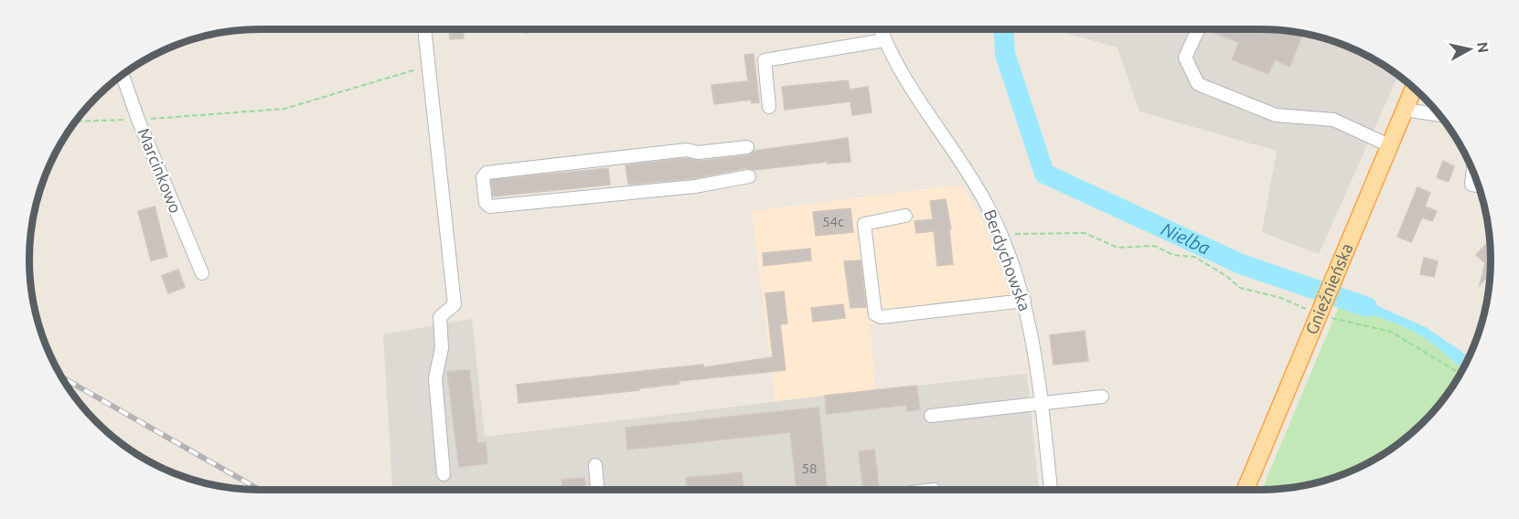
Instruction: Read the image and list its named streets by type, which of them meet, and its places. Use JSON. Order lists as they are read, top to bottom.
{
  "streets": {
    "main road": ["Gnieźnieńska"],
    "street": ["Marcinkowo", "Berdychowska"]
  },
  "water": ["Nielba"],
  "house_numbers": ["54c", "58"],
  "north": "right"
}
